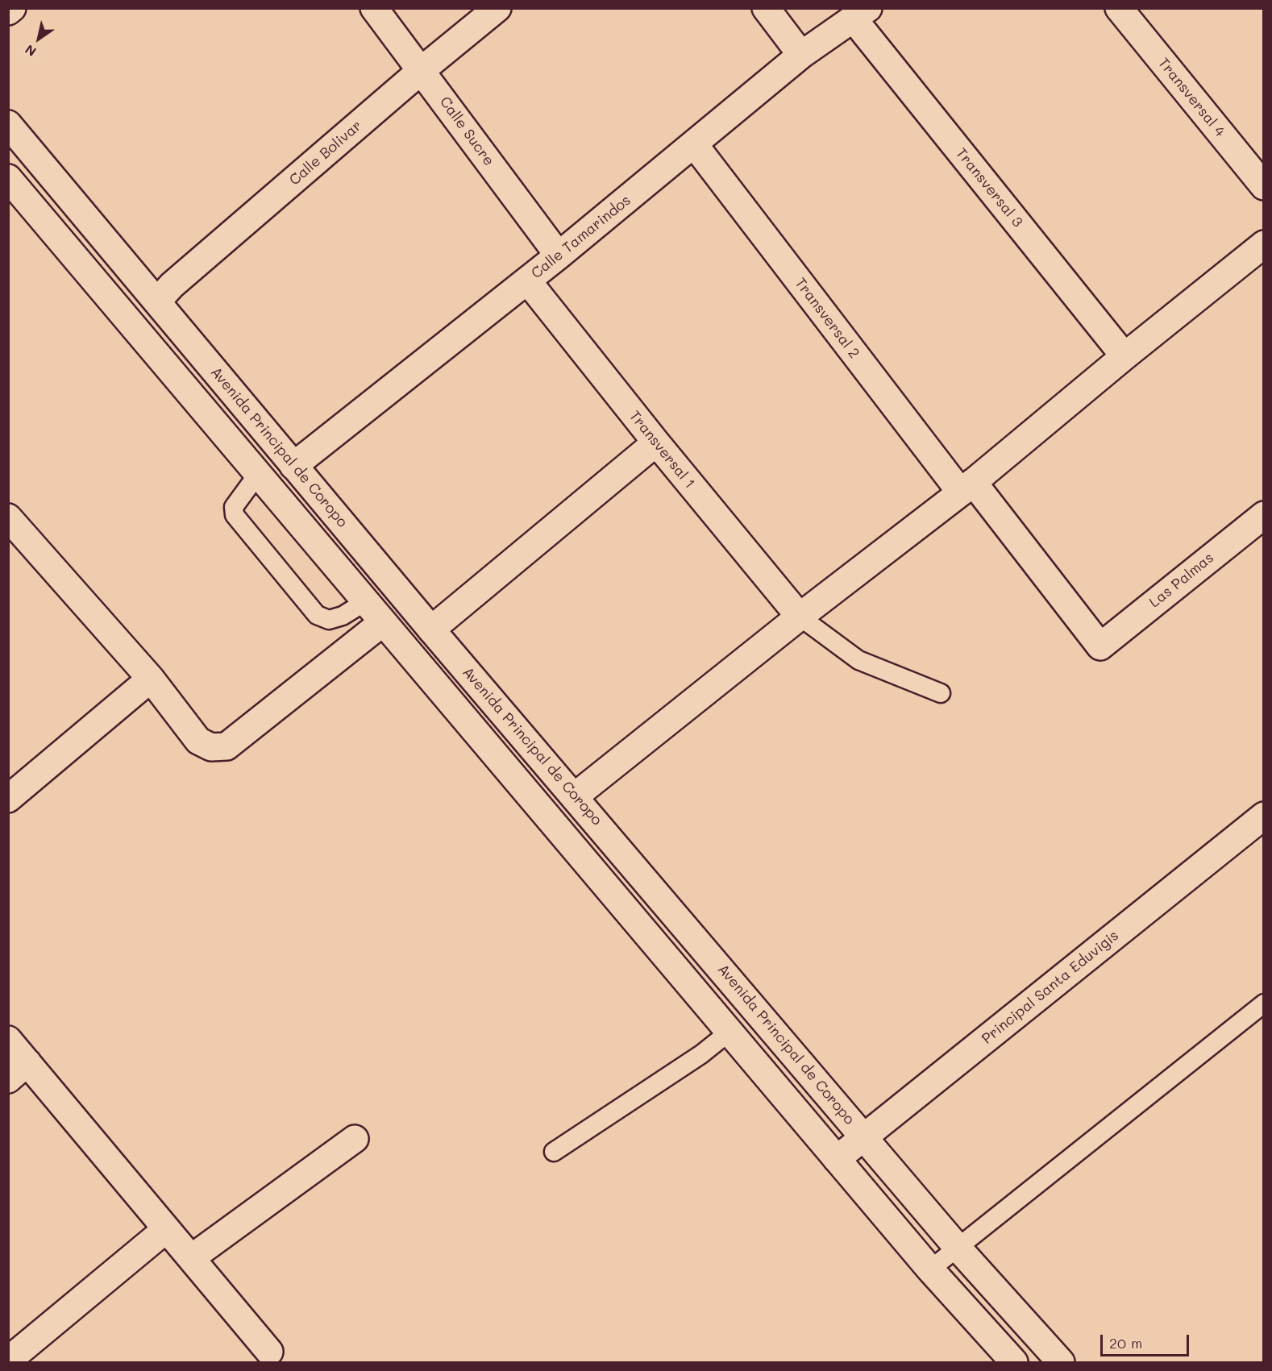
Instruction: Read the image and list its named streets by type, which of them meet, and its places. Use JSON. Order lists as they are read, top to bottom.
{
  "streets": {
    "street": [
      "Transversal 4",
      "Calle Sucre",
      "Calle Bolivar",
      "Transversal 3",
      "Calle Tamarindos",
      "Transversal 2",
      "Avenida Principal de Coropo",
      "Transversal 1",
      "Las Palmas",
      "Principal Santa Eduvigis"
    ]
  },
  "crossings": [
    ["Calle Sucre", "Calle Bolivar"],
    ["Calle Sucre", "Calle Tamarindos"],
    ["Calle Bolivar", "Avenida Principal de Coropo"],
    ["Transversal 3", "Calle Tamarindos"],
    ["Calle Tamarindos", "Transversal 2"],
    ["Calle Tamarindos", "Avenida Principal de Coropo"],
    ["Calle Tamarindos", "Transversal 1"],
    ["Transversal 2", "Las Palmas"],
    ["Avenida Principal de Coropo", "Principal Santa Eduvigis"]
  ],
  "scale_bar": "20 m",
  "north": "bottom left"
}
